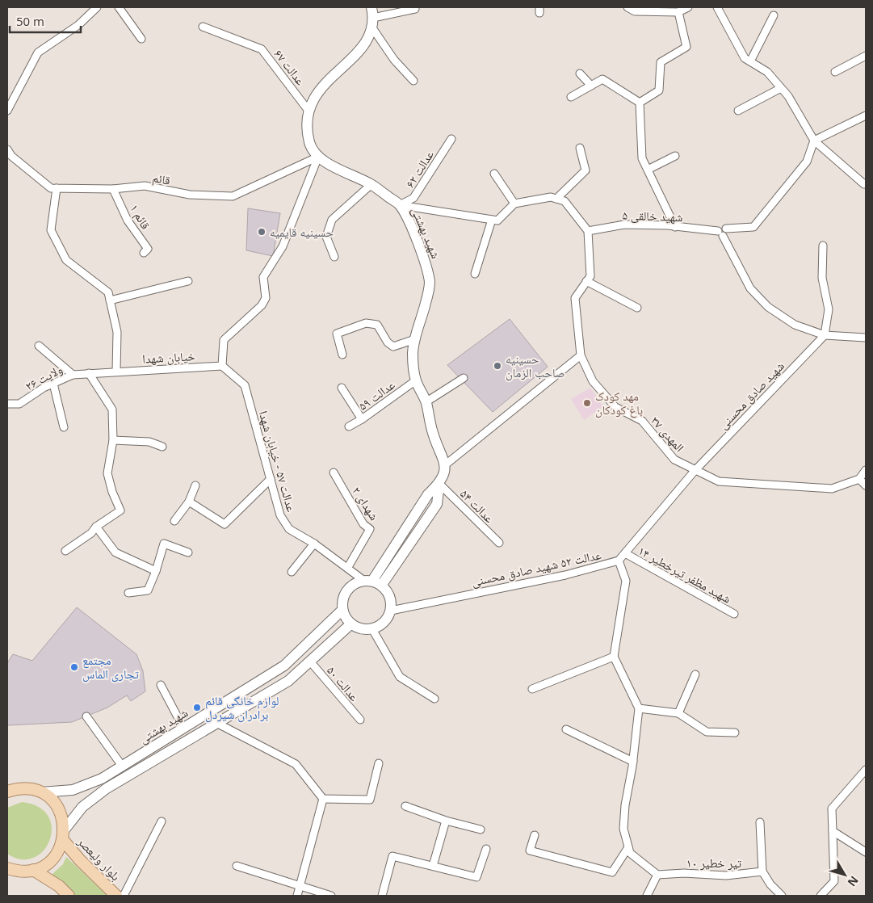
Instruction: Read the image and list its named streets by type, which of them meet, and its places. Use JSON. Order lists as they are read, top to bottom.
{
  "streets": {
    "main road": ["شهید بهشتی", "بلوار ولیعصر"],
    "street": [
      "عدالت ۶۷",
      "عدالت ۶۲",
      "قائم",
      "شهید خالقی ۵",
      "قائم ۱",
      "خیابان شهدا",
      "ولایت ۲۶",
      "عدالت ۵۹",
      "شهید صادق محسنی",
      "المهدی ۳۷",
      "عدالت ۵۷ - خیابان شهدا",
      "شهدای ۲",
      "عدالت ۵۴",
      "عدالت ۵۲ شهید صادق محسنی",
      "شهید مظفر تیرخطیر ۱۴",
      "عدالت ۵۰",
      "تیر خطیر ۱۰"
    ]
  },
  "crossings": [
    ["عدالت ۶۷", "شهید بهشتی"],
    ["عدالت ۶۲", "شهید بهشتی"],
    ["قائم", "قائم ۱"],
    ["قائم", "شهید بهشتی"],
    ["شهید بهشتی", "عدالت ۵۹"],
    ["شهید بهشتی", "عدالت ۵۷ - خیابان شهدا"],
    ["شهید بهشتی", "عدالت ۵۲ شهید صادق محسنی"],
    ["شهید بهشتی", "عدالت ۵۰"],
    ["شهید بهشتی", "بلوار ولیعصر"],
    ["خیابان شهدا", "ولایت ۲۶"],
    ["خیابان شهدا", "عدالت ۵۷ - خیابان شهدا"],
    ["شهید صادق محسنی", "المهدی ۳۷"],
    ["شهید صادق محسنی", "عدالت ۵۲ شهید صادق محسنی"],
    ["المهدی ۳۷", "عدالت ۵۲ شهید صادق محسنی"],
    ["عدالت ۵۷ - خیابان شهدا", "شهدای ۲"],
    ["عدالت ۵۷ - خیابان شهدا", "عدالت ۵۲ شهید صادق محسنی"],
    ["عدالت ۵۲ شهید صادق محسنی", "شهید مظفر تیرخطیر ۱۴"]
  ],
  "places": [
    "حسینیه قایمیه",
    "حسینیه صاحب الزمان",
    "مهد کودک باغ کودکان",
    "مجتمع تجاری الماس",
    "لوازم خانگی قائم برادران شیردل"
  ],
  "scale_bar": "50 m",
  "north": "bottom right"
}
